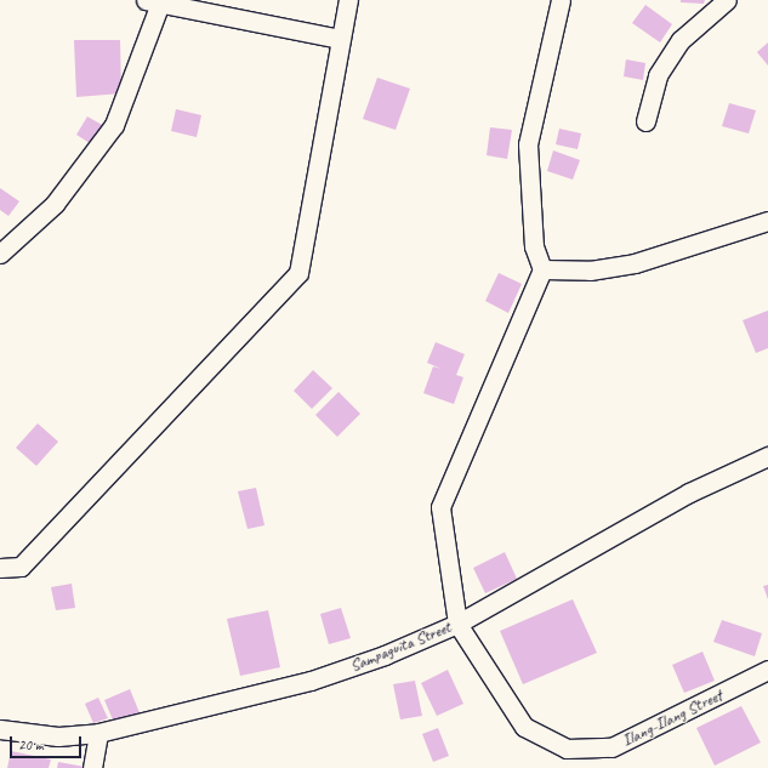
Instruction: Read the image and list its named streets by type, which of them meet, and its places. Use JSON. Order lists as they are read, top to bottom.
{
  "streets": {
    "street": ["Sampaguita Street", "Ilang-Ilang Street"]
  },
  "crossings": [
    ["Sampaguita Street", "Ilang-Ilang Street"]
  ],
  "scale_bar": "20 m"
}
